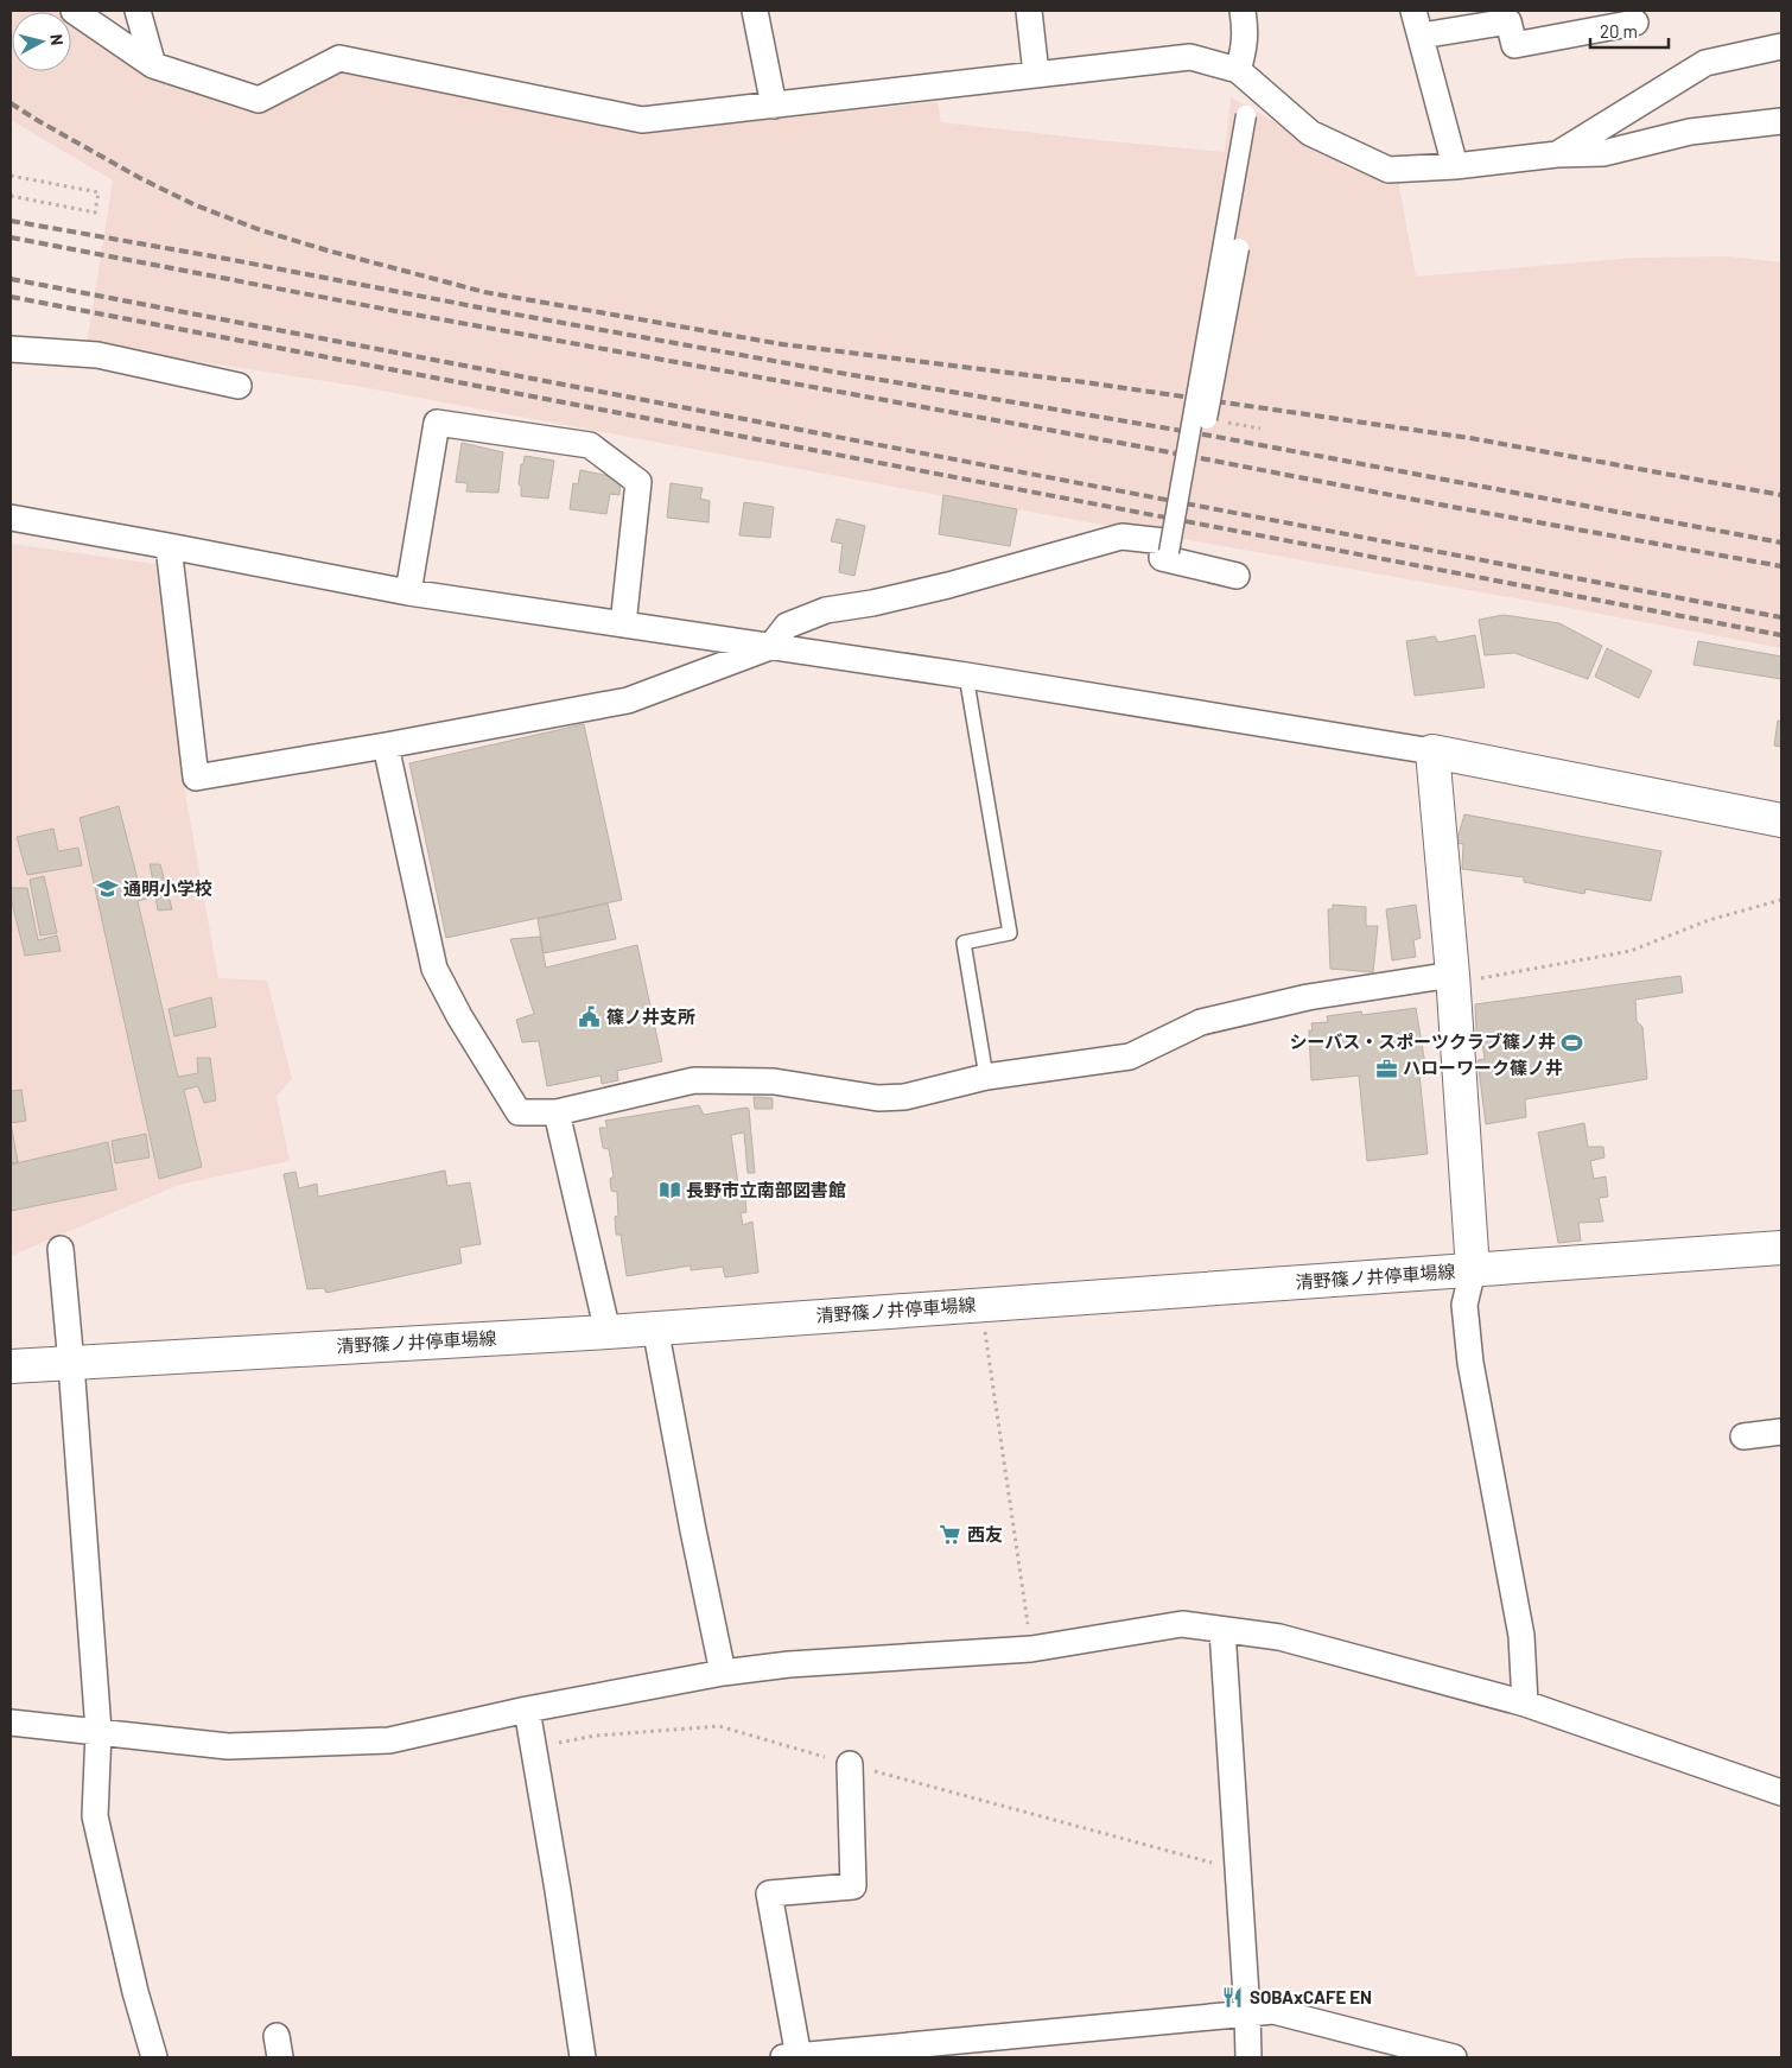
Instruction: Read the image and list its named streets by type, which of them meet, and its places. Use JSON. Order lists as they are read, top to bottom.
{
  "streets": {
    "main road": ["清野篠ノ井停車場線"]
  },
  "places": {
    "school or university": ["通明小学校"],
    "public building": ["篠ノ井支所"],
    "sports": ["シーバス・スポーツクラブ篠ノ井"],
    "office": ["ハローワーク篠ノ井"],
    "library": ["長野市立南部図書館"],
    "supermarket": ["西友"],
    "restaurant": ["SOBAxCAFE EN"]
  },
  "scale_bar": "20 m",
  "north": "right"
}
